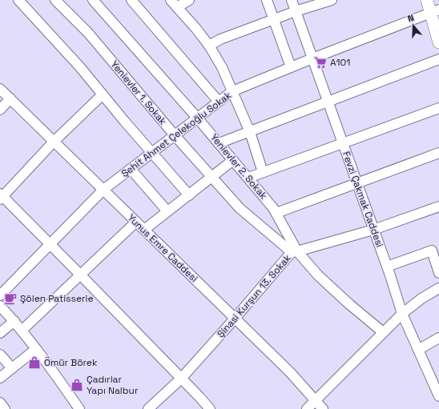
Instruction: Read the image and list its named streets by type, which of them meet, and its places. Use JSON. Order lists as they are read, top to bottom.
{
  "streets": {
    "street": [
      "Yenievler 1. Sokak",
      "Şehit Ahmet Çelekoğlu Sokak",
      "Yenievler 2. Sokak",
      "Fevzi Çakmak Caddesi",
      "Yunus Emre Caddesi",
      "Şinasi Kurşun 13. Sokak"
    ]
  },
  "crossings": [
    ["Yenievler 1. Sokak", "Şehit Ahmet Çelekoğlu Sokak"],
    ["Yenievler 1. Sokak", "Yenievler 2. Sokak"],
    ["Yenievler 1. Sokak", "Şinasi Kurşun 13. Sokak"],
    ["Şehit Ahmet Çelekoğlu Sokak", "Yenievler 2. Sokak"],
    ["Şehit Ahmet Çelekoğlu Sokak", "Fevzi Çakmak Caddesi"],
    ["Şehit Ahmet Çelekoğlu Sokak", "Yunus Emre Caddesi"],
    ["Yenievler 2. Sokak", "Şinasi Kurşun 13. Sokak"],
    ["Fevzi Çakmak Caddesi", "Şinasi Kurşun 13. Sokak"],
    ["Yunus Emre Caddesi", "Şinasi Kurşun 13. Sokak"]
  ],
  "places": {
    "supermarket": ["A101"],
    "cafe": ["Şölen Patisserie"],
    "shop": ["Ömür Börek", "Çadırlar Yapı Nalbur"]
  },
  "north": "top"
}
